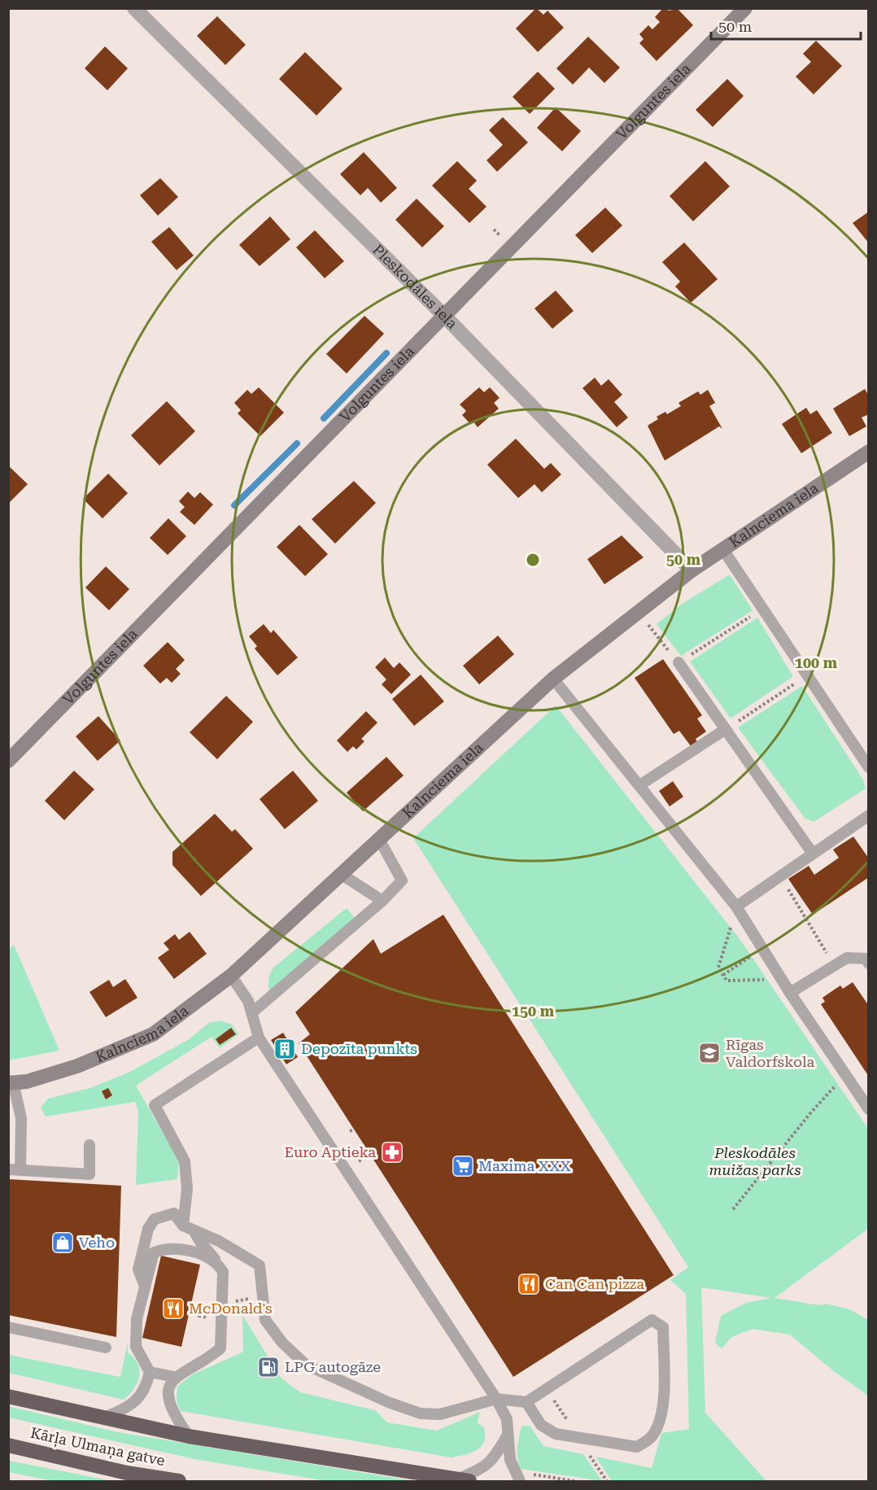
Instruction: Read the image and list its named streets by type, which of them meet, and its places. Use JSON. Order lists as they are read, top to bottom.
{
  "streets": {
    "highway": ["Kārļa Ulmaņa gatve"],
    "street": ["Volguntes iela", "Pleskodāles iela", "Kalnciema iela"]
  },
  "crossings": [
    ["Volguntes iela", "Pleskodāles iela"],
    ["Pleskodāles iela", "Kalnciema iela"]
  ],
  "parks": ["Pleskodāles muižas parks"],
  "places": {
    "building": ["Depozīta punkts"],
    "school or university": ["Rīgas Valdorfskola"],
    "pharmacy": ["Euro Aptieka"],
    "supermarket": ["Maxima XXX"],
    "shop": ["Veho"],
    "restaurant": ["Can Can pizza", "McDonald's"],
    "fuel station": ["LPG autogāze"]
  },
  "scale_bar": "50 m",
  "rings": ["50 m", "100 m", "150 m"]
}
